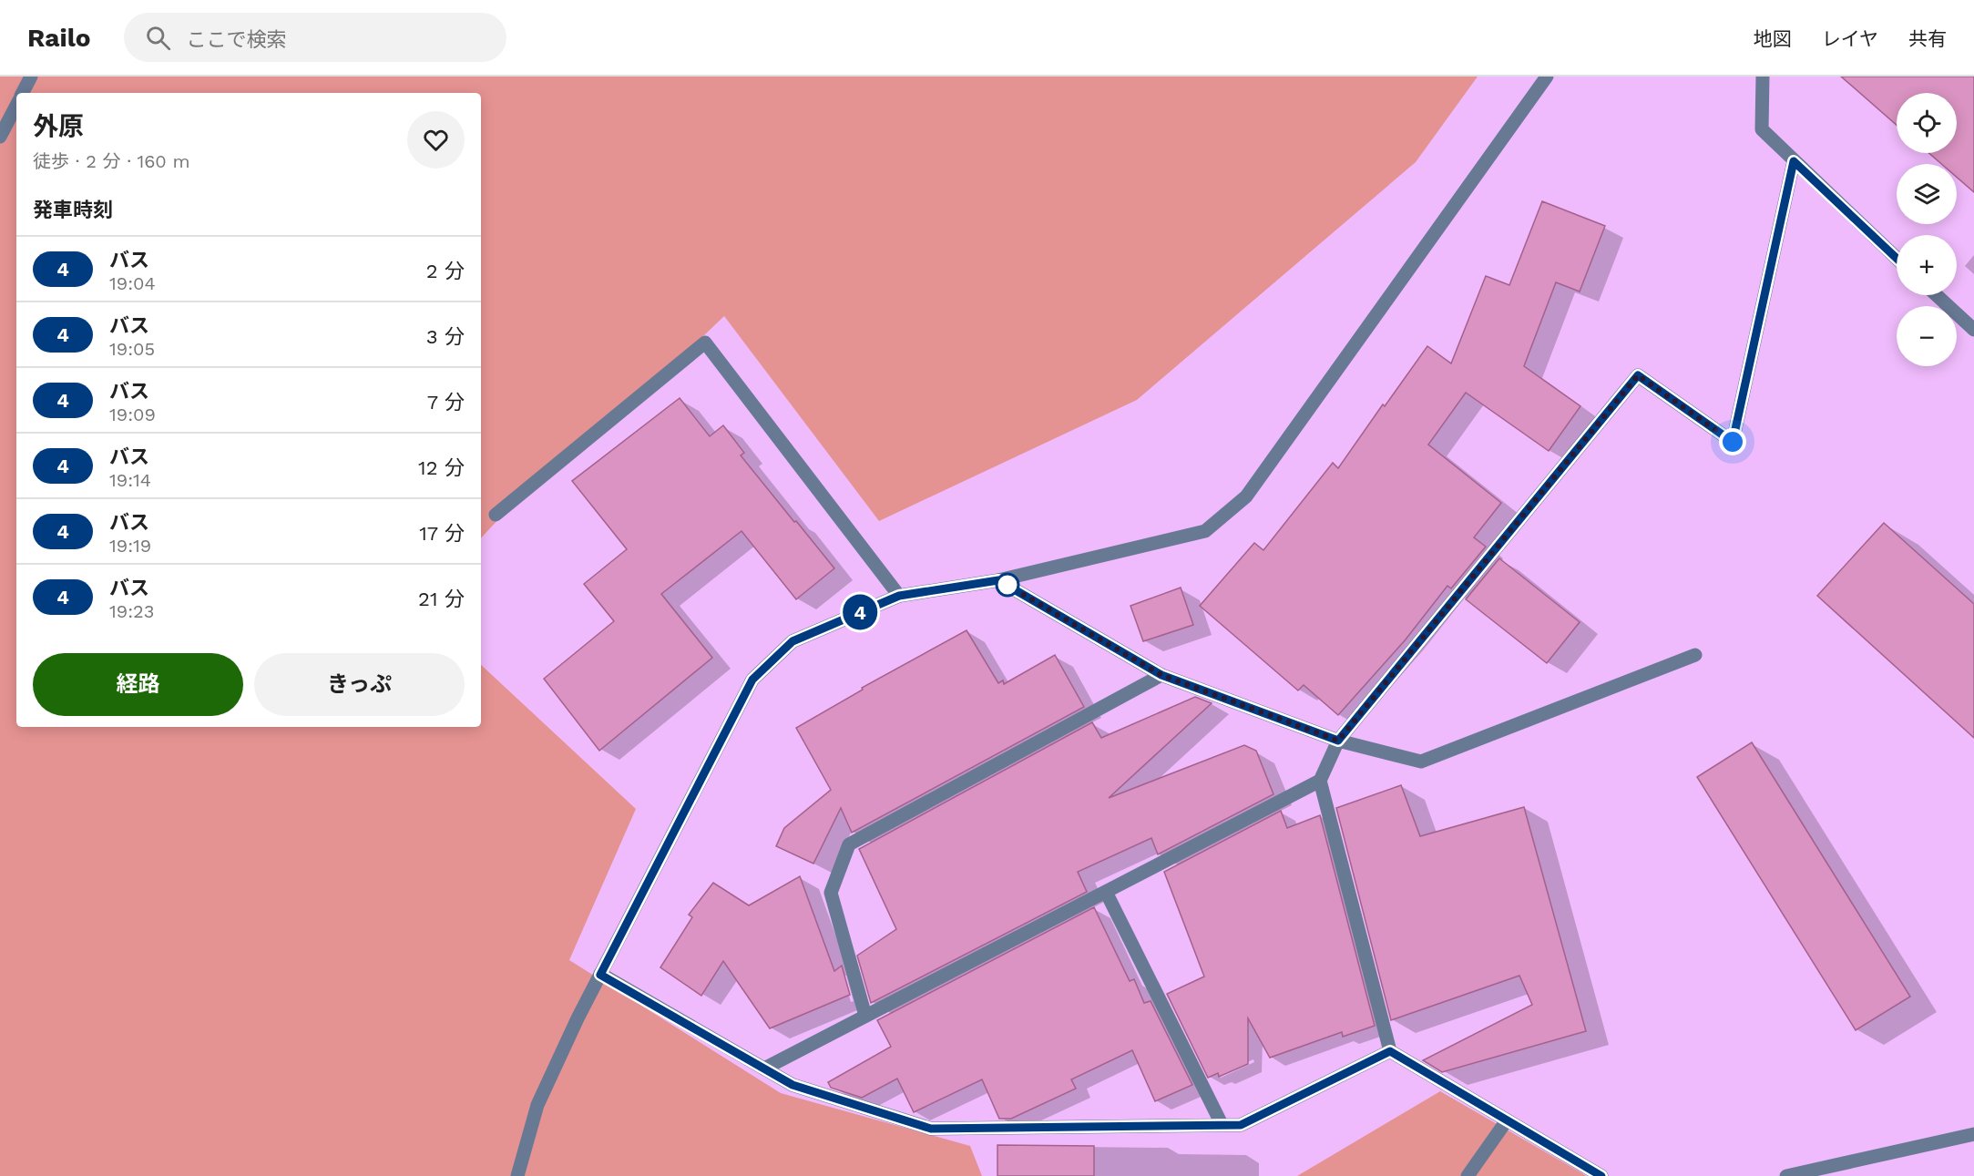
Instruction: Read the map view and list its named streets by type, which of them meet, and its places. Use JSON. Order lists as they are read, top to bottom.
{
  "lines": ["bus line 4"],
  "page": {
    "header": "Railo",
    "search": "ここで検索",
    "nav": ["地図", "レイヤ", "共有"],
    "on_map": "4",
    "map_buttons": ["+", "−"],
    "heading": [
      ["外原", "徒歩 · 2 分 · 160 m"],
      "発車時刻"
    ],
    "list": [
      {
        "mark": "4",
        "name": "バス",
        "note": "19:04",
        "value": "2 分"
      },
      {
        "mark": "4",
        "name": "バス",
        "note": "19:05",
        "value": "3 分"
      },
      {
        "mark": "4",
        "name": "バス",
        "note": "19:09",
        "value": "7 分"
      },
      {
        "mark": "4",
        "name": "バス",
        "note": "19:14",
        "value": "12 分"
      },
      {
        "mark": "4",
        "name": "バス",
        "note": "19:19",
        "value": "17 分"
      },
      {
        "mark": "4",
        "name": "バス",
        "note": "19:23",
        "value": "21 分"
      }
    ],
    "buttons": ["経路", "きっぷ"]
  }
}
